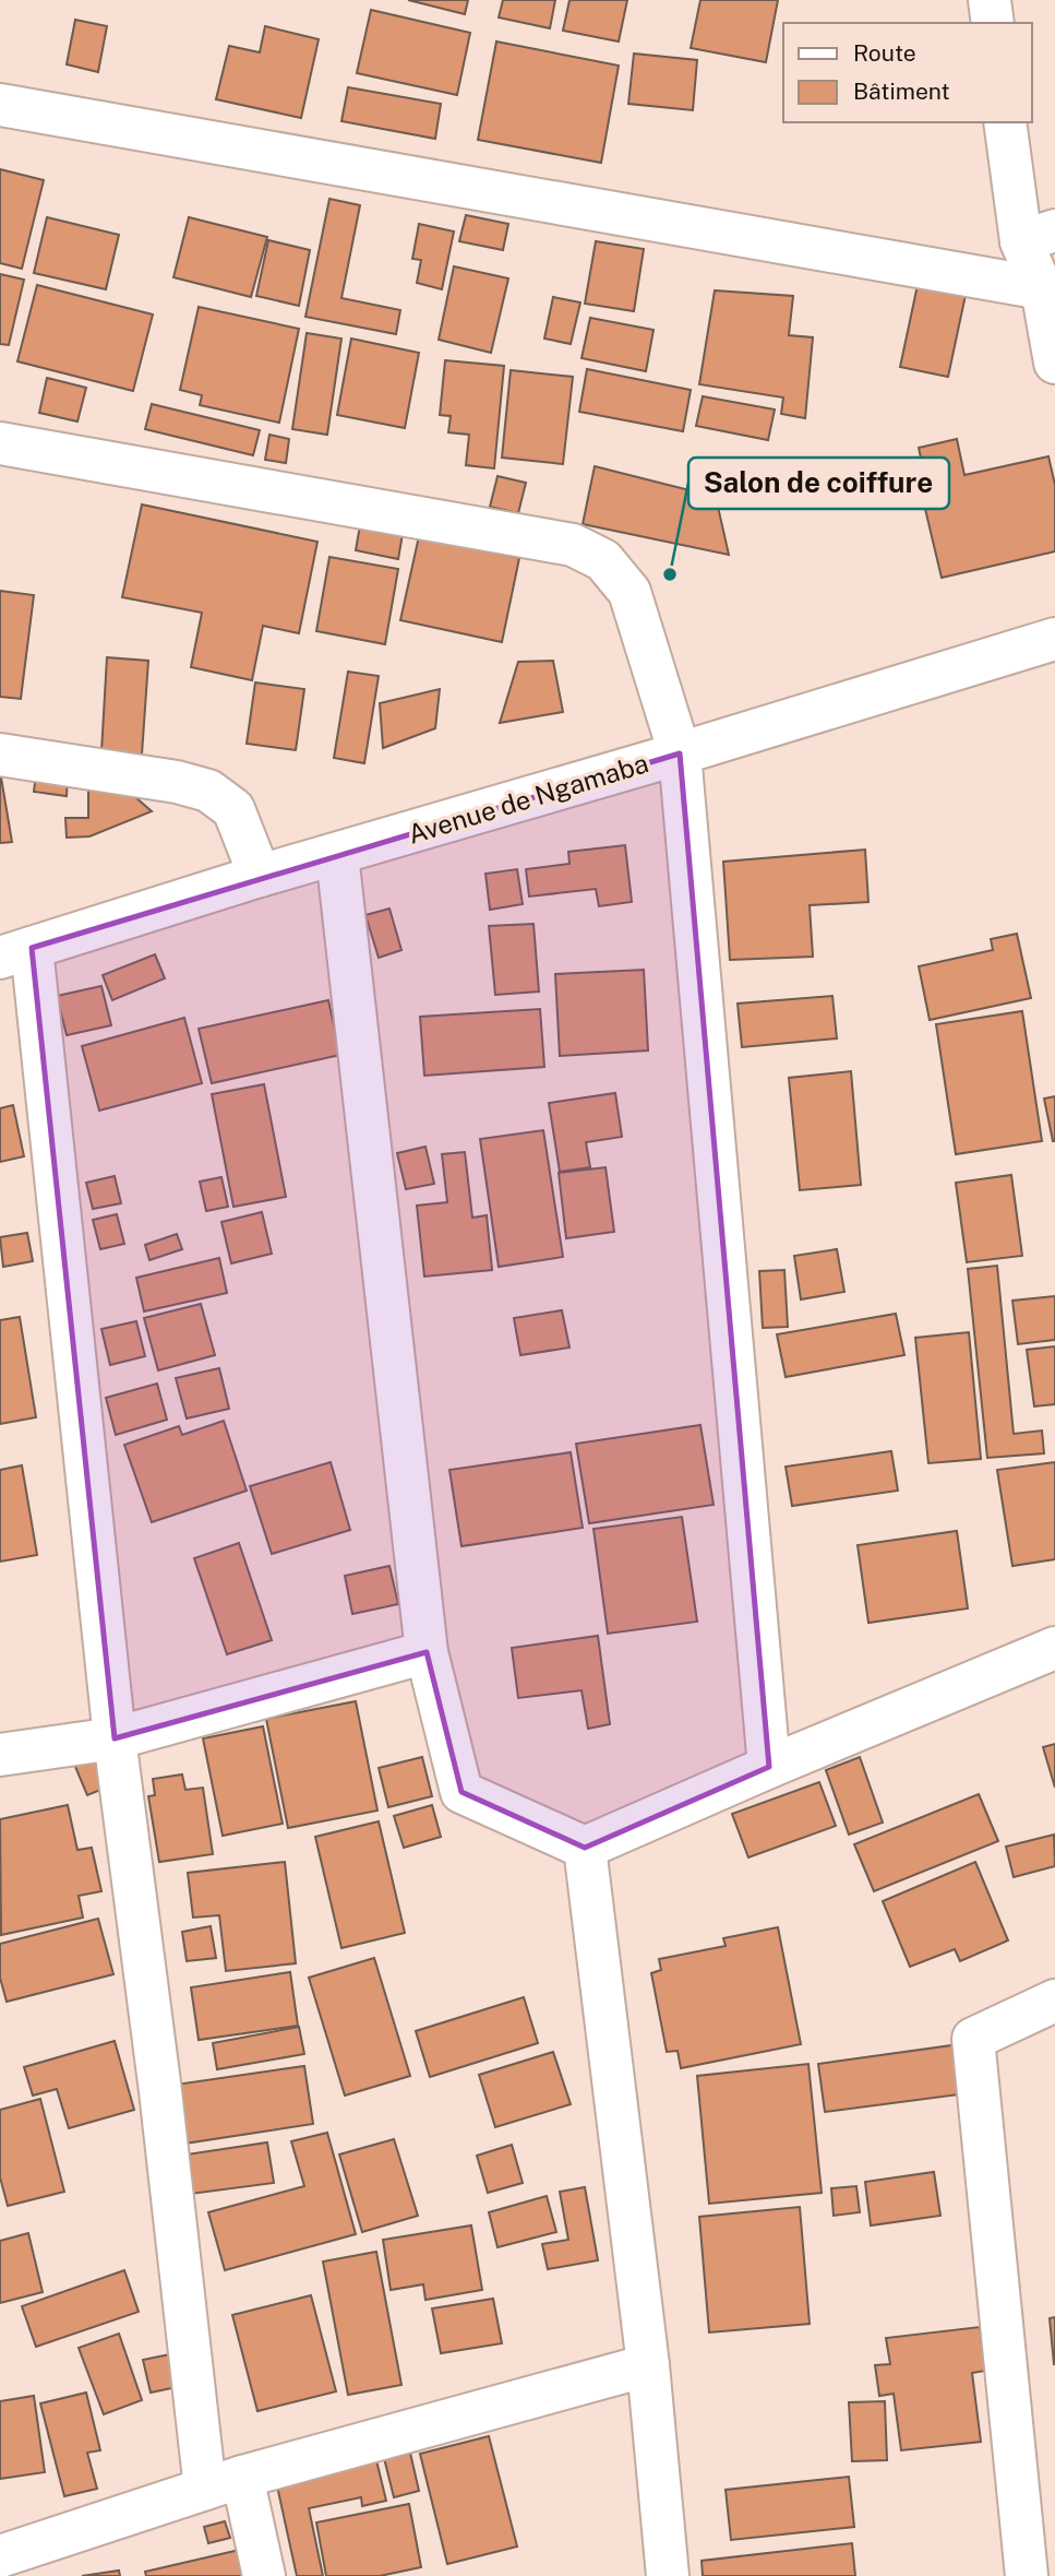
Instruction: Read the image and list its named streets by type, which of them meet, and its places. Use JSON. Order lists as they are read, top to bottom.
{
  "streets": {
    "street": ["Avenue de Ngamaba"]
  },
  "places": ["Salon de coiffure"],
  "legend": ["Route", "Bâtiment"]
}
